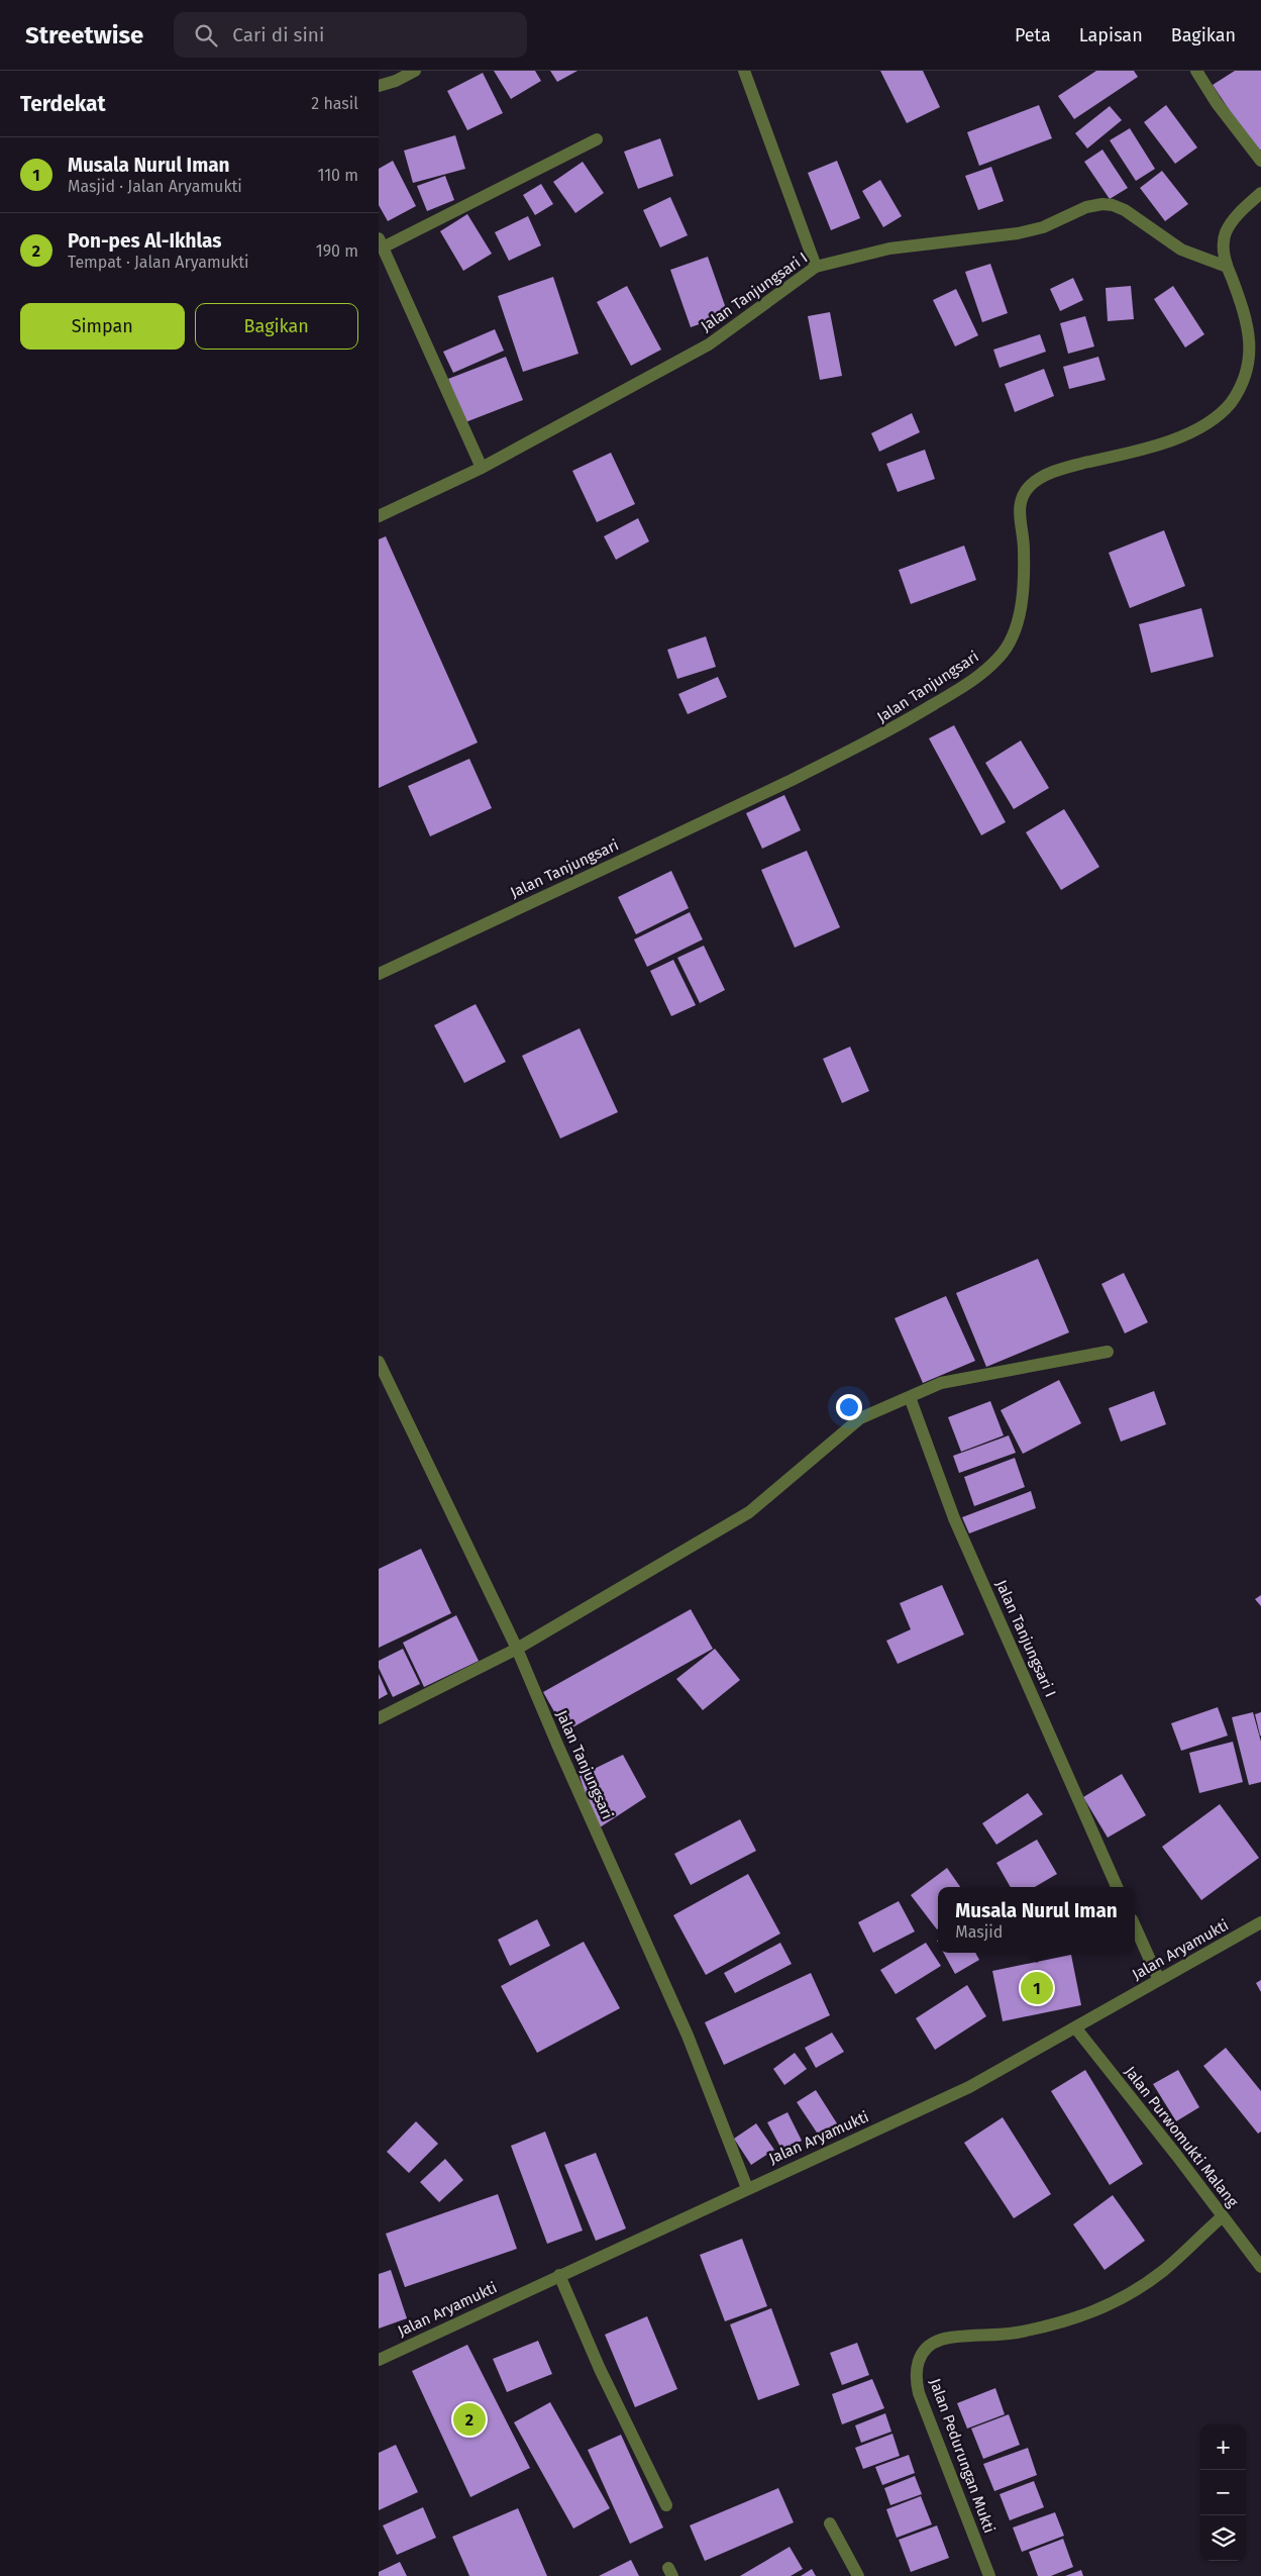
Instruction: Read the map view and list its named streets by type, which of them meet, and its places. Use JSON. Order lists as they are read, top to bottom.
{
  "streets": {
    "street": [
      "Jalan Tanjungsari I",
      "Jalan Tanjungsari",
      "Jalan Aryamukti",
      "Jalan Purwomukti Malang",
      "Jalan Pedurungan Mukti"
    ]
  },
  "crossings": [
    ["Jalan Tanjungsari I", "Jalan Tanjungsari"],
    ["Jalan Tanjungsari", "Jalan Aryamukti"],
    ["Jalan Aryamukti", "Jalan Purwomukti Malang"],
    ["Jalan Purwomukti Malang", "Jalan Pedurungan Mukti"]
  ],
  "page": {
    "header": "Streetwise",
    "search": "Cari di sini",
    "nav": ["Peta", "Lapisan", "Bagikan"],
    "heading": ["Terdekat", "2 hasil"],
    "list": [
      {
        "mark": "1",
        "name": "Musala Nurul Iman",
        "note": "Masjid · Jalan Aryamukti",
        "value": "110 m"
      },
      {
        "mark": "2",
        "name": "Pon-pes Al-Ikhlas",
        "note": "Tempat · Jalan Aryamukti",
        "value": "190 m"
      }
    ],
    "buttons": ["Simpan", "Bagikan"],
    "popup": ["Musala Nurul Iman", "Masjid"],
    "pins": ["1", "2"],
    "map_buttons": ["+", "−"]
  }
}
